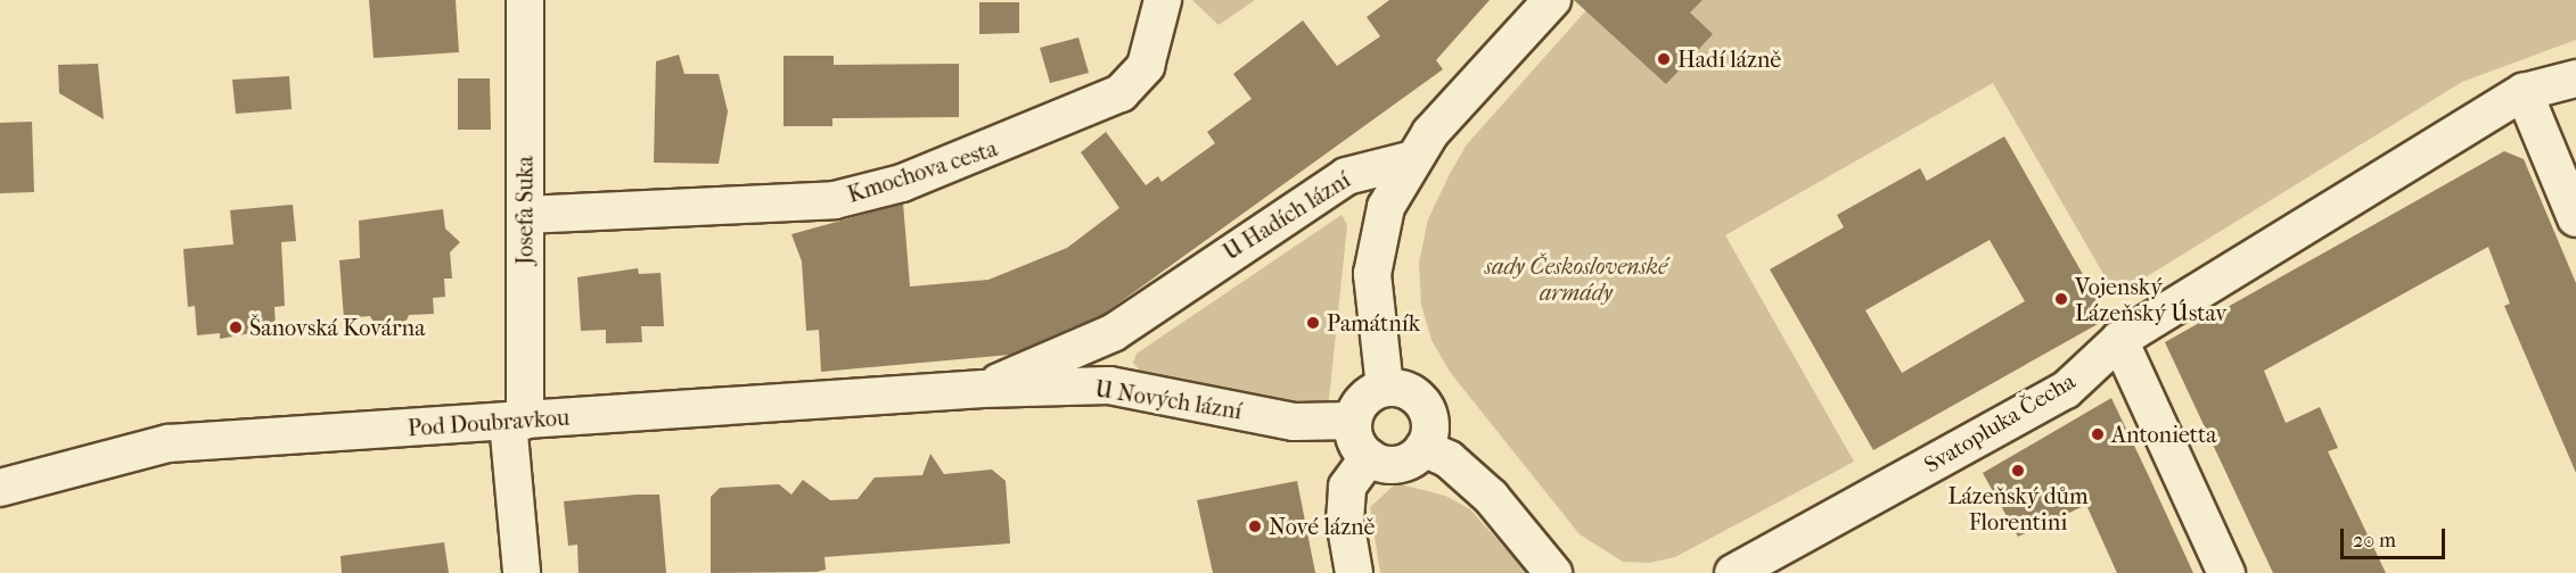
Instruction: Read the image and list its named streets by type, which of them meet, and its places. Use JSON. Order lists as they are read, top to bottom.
{
  "streets": {
    "street": [
      "Kmochova cesta",
      "Josefa Suka",
      "U Hadích lázní",
      "U Nových lázní",
      "Pod Doubravkou",
      "Svatopluka Čecha"
    ]
  },
  "crossings": [
    ["Kmochova cesta", "Josefa Suka"],
    ["Josefa Suka", "Pod Doubravkou"],
    ["U Hadích lázní", "U Nových lázní"],
    ["U Hadích lázní", "Pod Doubravkou"],
    ["U Nových lázní", "Pod Doubravkou"]
  ],
  "parks": ["sady Československé armády"],
  "places": [
    "Hadí lázně",
    "Vojenský Lázeňský Ústav",
    "Památník",
    "Šanovská Kovárna",
    "Antonietta",
    "Lázeňský dům Florentini",
    "Nové lázně"
  ],
  "scale_bar": "20 m"
}
